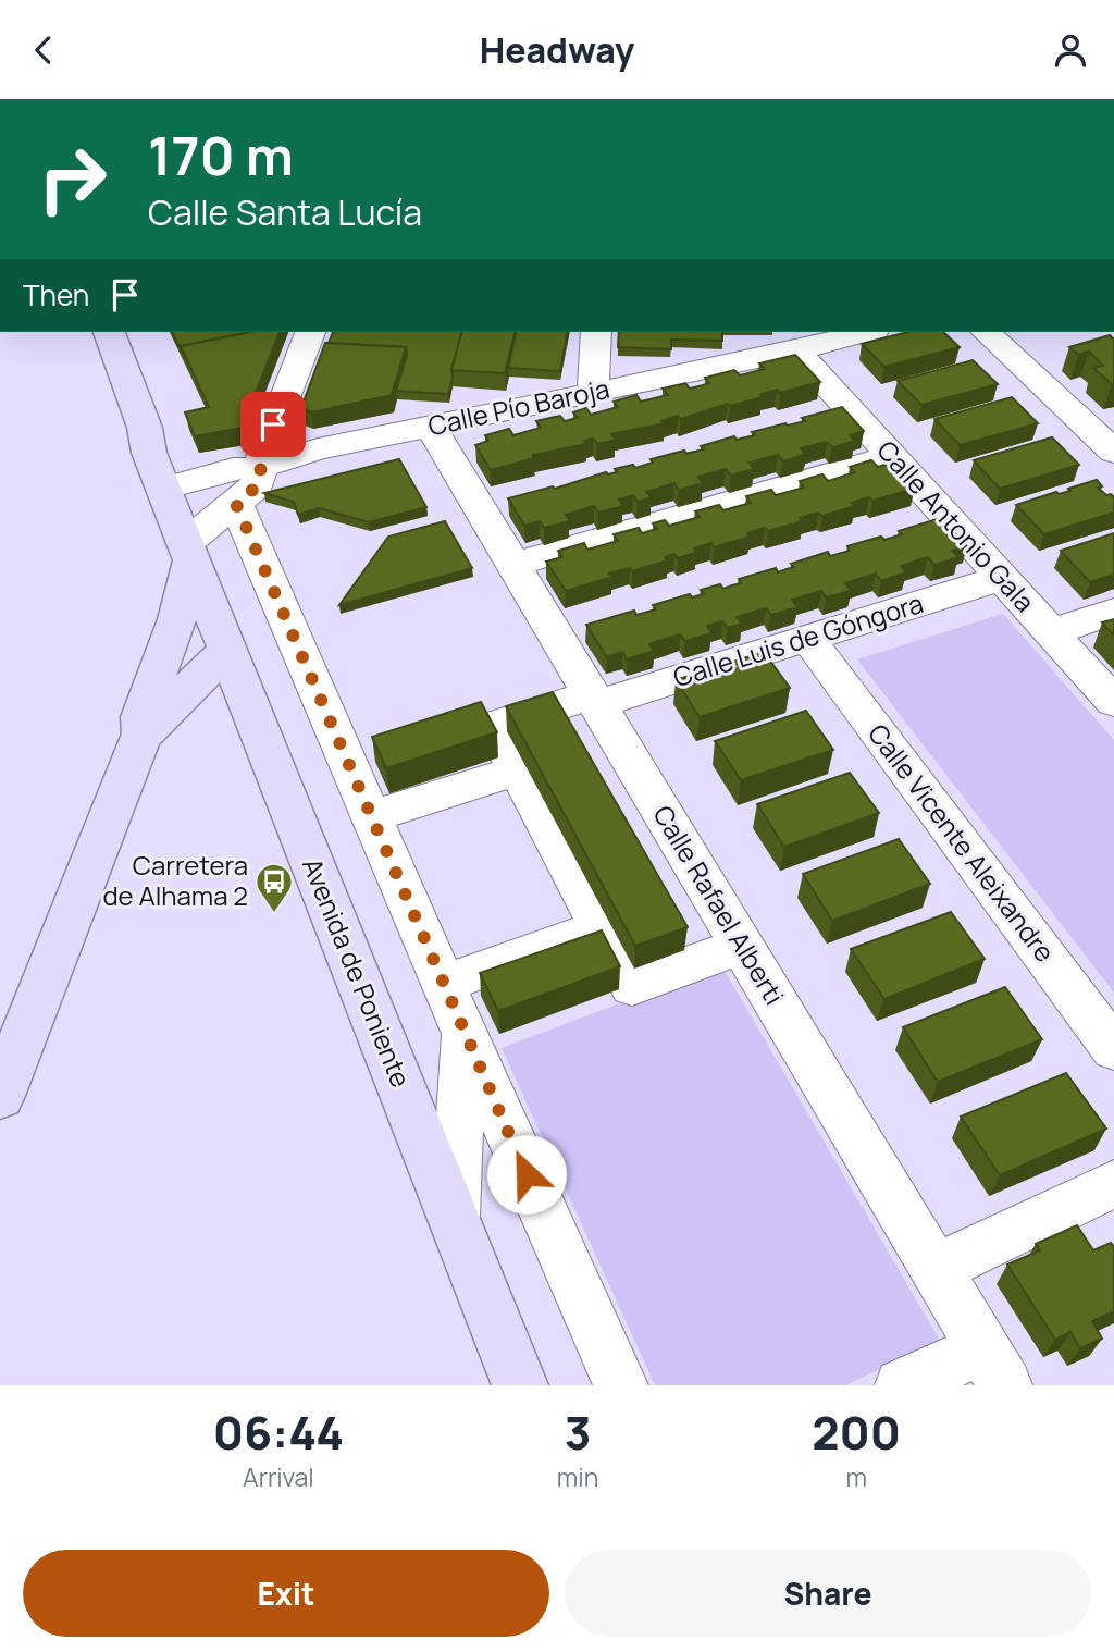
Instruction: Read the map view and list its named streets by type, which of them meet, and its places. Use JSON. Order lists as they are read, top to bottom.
{
  "streets": {
    "main road": ["Avenida de Poniente"],
    "street": [
      "Calle Pío Baroja",
      "Calle Antonio Gala",
      "Calle Luis de Góngora",
      "Calle Vicente Aleixandre",
      "Calle Rafael Alberti"
    ]
  },
  "crossings": [
    ["Calle Pío Baroja", "Calle Antonio Gala"],
    ["Calle Pío Baroja", "Calle Rafael Alberti"],
    ["Calle Pío Baroja", "Avenida de Poniente"],
    ["Calle Antonio Gala", "Calle Luis de Góngora"],
    ["Calle Luis de Góngora", "Calle Vicente Aleixandre"],
    ["Calle Luis de Góngora", "Calle Rafael Alberti"]
  ],
  "places": {
    "bus stop": ["Carretera de Alhama 2"]
  },
  "page": {
    "header": "Headway",
    "turn": ["170 m", "Calle Santa Lucía"],
    "then": "Then",
    "eta": [
      "06:44",
      "Arrival",
      "3",
      "min",
      "200",
      "m"
    ],
    "buttons": ["Exit", "Share"]
  }
}
